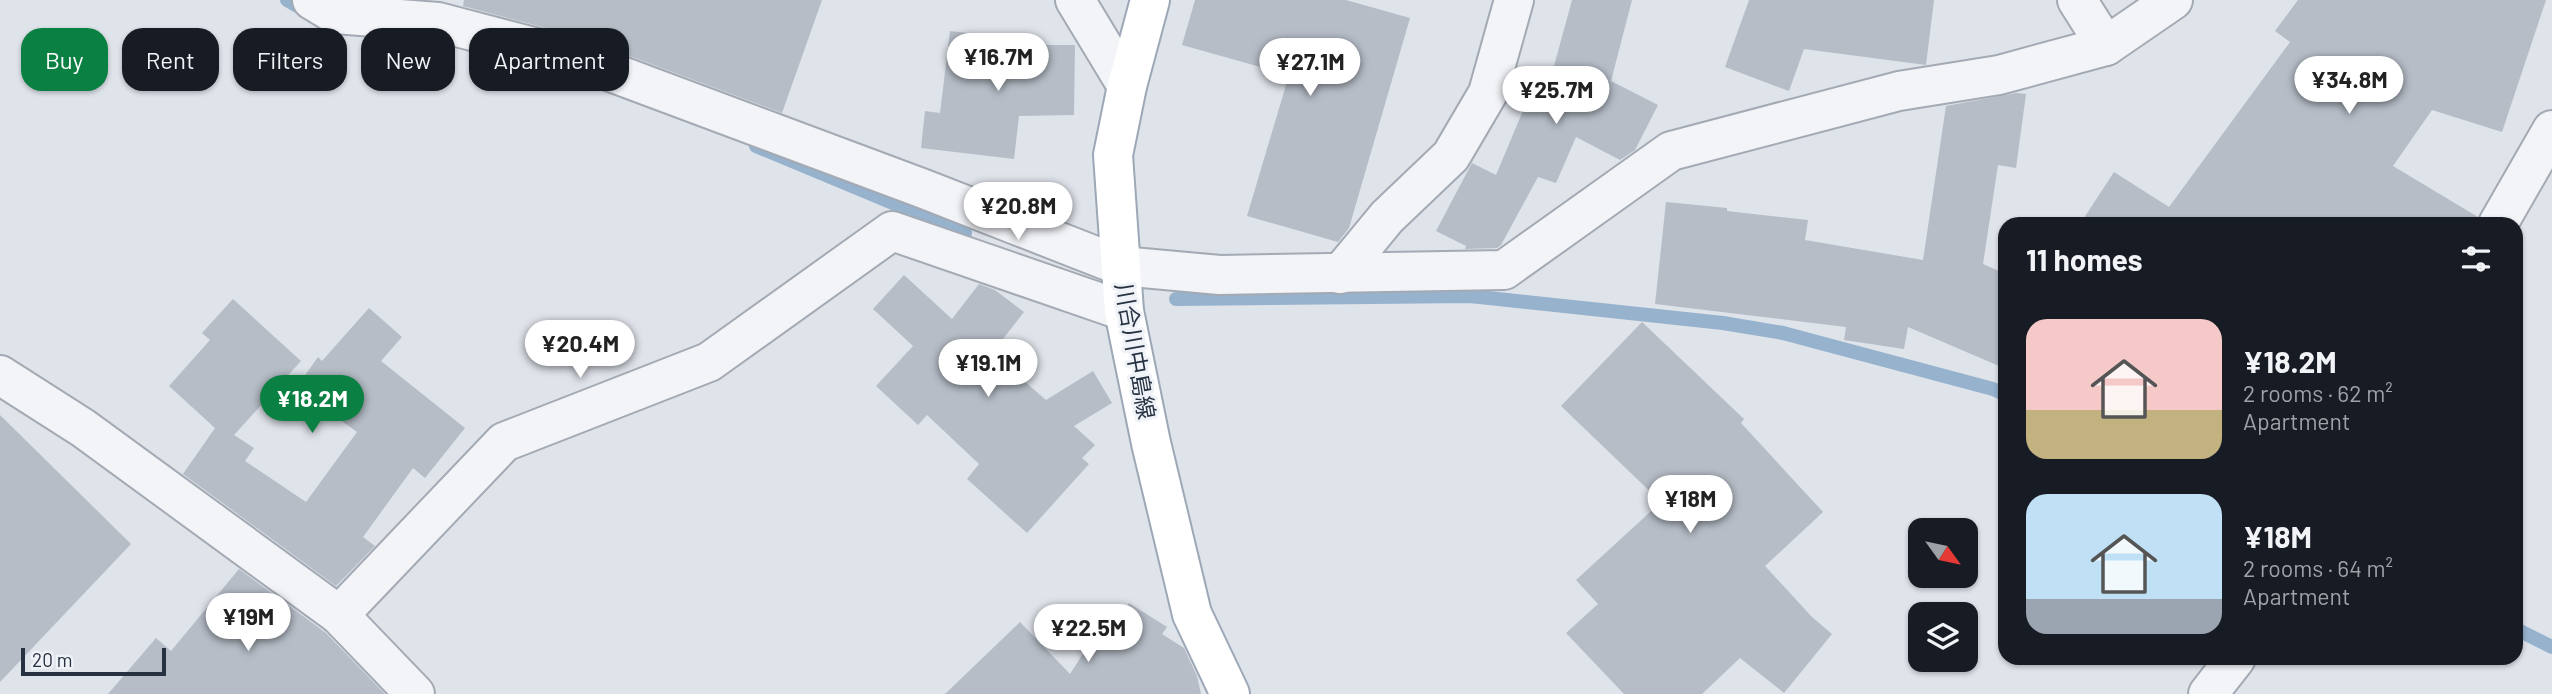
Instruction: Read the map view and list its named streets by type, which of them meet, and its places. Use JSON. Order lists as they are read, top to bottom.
{
  "streets": {
    "main road": ["川合川中島線"]
  },
  "scale_bar": "20 m",
  "north": "bottom right",
  "page": {
    "chip": [
      "Buy",
      "Rent",
      "Filters",
      "New",
      "Apartment"
    ],
    "price": [
      "¥16.7M",
      "¥27.1M",
      "¥34.8M",
      "¥25.7M",
      "¥20.8M",
      "¥20.4M",
      "¥19.1M",
      "¥18.2M",
      "¥18M",
      "¥19M",
      "¥22.5M"
    ],
    "heading": "11 homes",
    "list": [
      {
        "name": "¥18.2M",
        "note": "2 rooms · 62 m² · Apartment"
      },
      {
        "name": "¥18M",
        "note": "2 rooms · 64 m² · Apartment"
      }
    ],
    "scale": "20 m"
  }
}
